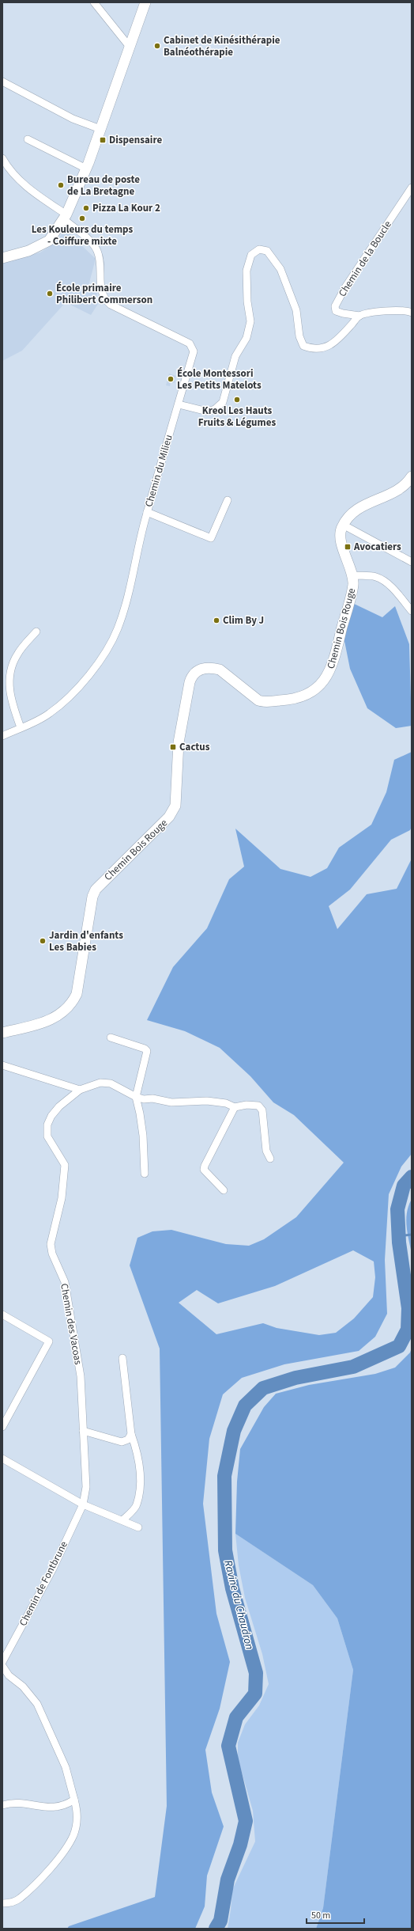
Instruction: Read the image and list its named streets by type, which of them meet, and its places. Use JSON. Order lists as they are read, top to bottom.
{
  "streets": {
    "street": [
      "Chemin de la Boucle",
      "Chemin du Milieu",
      "Chemin Bois Rouge",
      "Chemin des Vacoas",
      "Chemin de Fontbrune"
    ]
  },
  "crossings": [
    ["Chemin des Vacoas", "Chemin de Fontbrune"]
  ],
  "water": ["Ravine du Chaudron"],
  "places": {
    "other": [
      "Cabinet de Kinésithérapie Balnéothérapie",
      "Bureau de poste de La Bretagne",
      "Pizza La Kour 2",
      "Les Kouleurs du temps - Coiffure mixte",
      "École primaire Philibert Commerson",
      "École Montessori Les Petits Matelots",
      "Kreol Les Hauts Fruits & Légumes",
      "Clim By J",
      "Jardin d'enfants Les Babies"
    ],
    "transit": ["Dispensaire", "Avocatiers", "Cactus"]
  },
  "scale_bar": "50 m"
}
